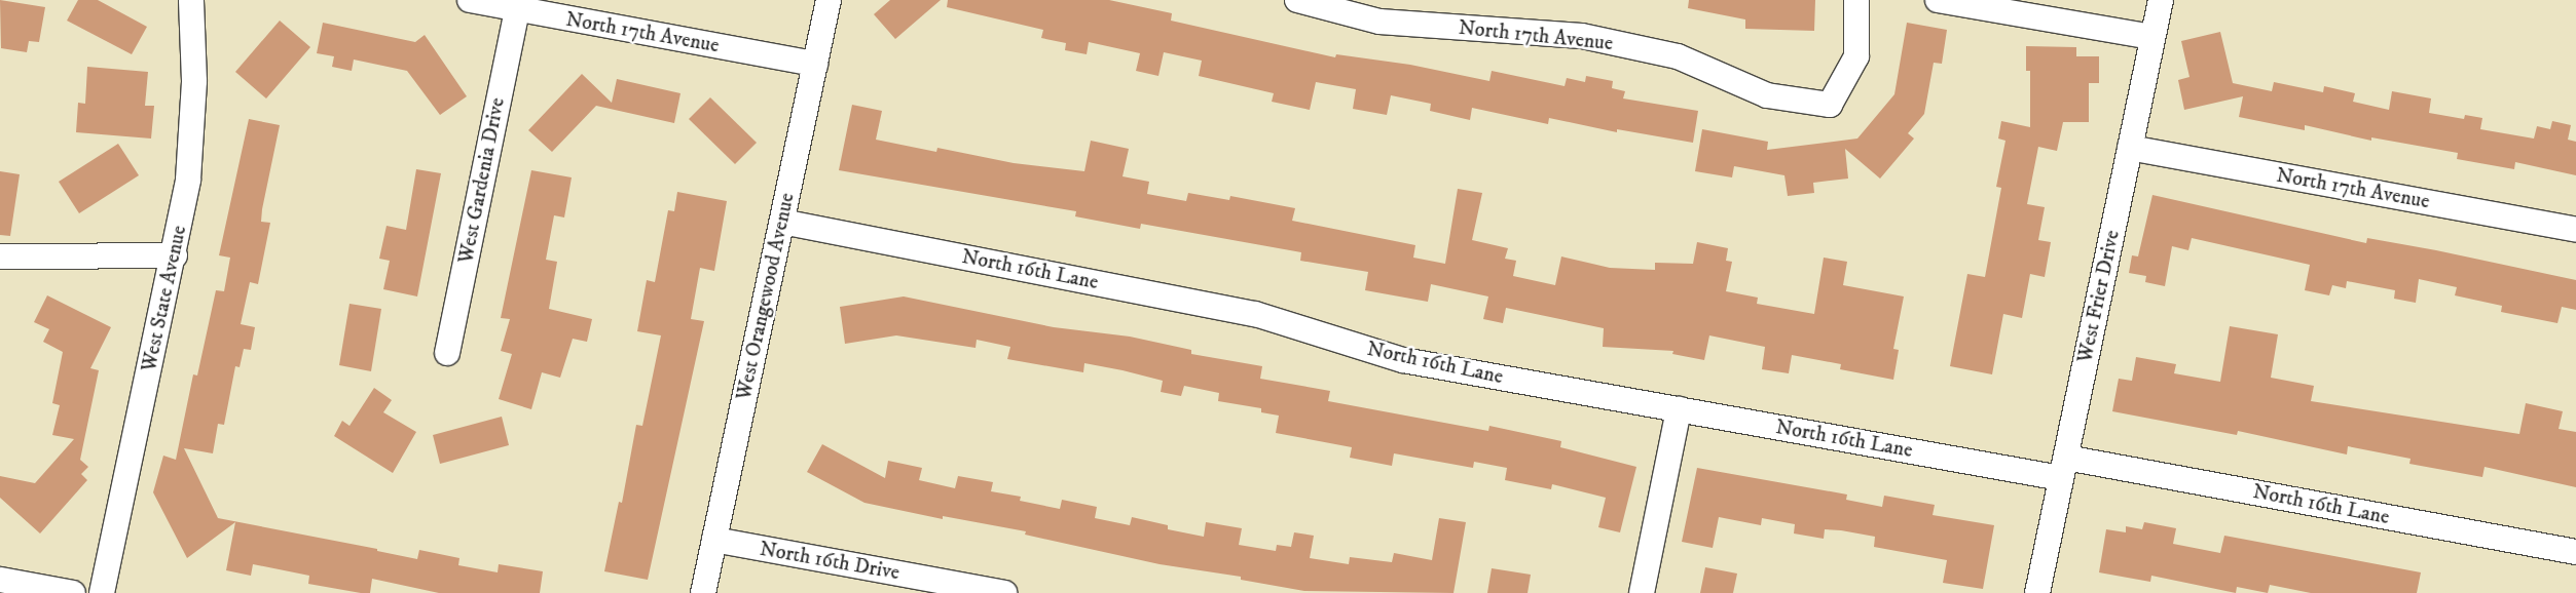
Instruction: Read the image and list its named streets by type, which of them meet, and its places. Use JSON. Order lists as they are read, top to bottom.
{
  "streets": {
    "street": [
      "North 17th Avenue",
      "West Gardenia Drive",
      "North 16th Lane",
      "West Orangewood Avenue",
      "West Frier Drive",
      "West State Avenue",
      "North 16th Drive"
    ]
  },
  "crossings": [
    ["North 17th Avenue", "West Gardenia Drive"],
    ["North 17th Avenue", "West Orangewood Avenue"],
    ["North 17th Avenue", "West Frier Drive"],
    ["North 16th Lane", "West Orangewood Avenue"],
    ["North 16th Lane", "West Frier Drive"],
    ["West Orangewood Avenue", "North 16th Drive"]
  ]
}
